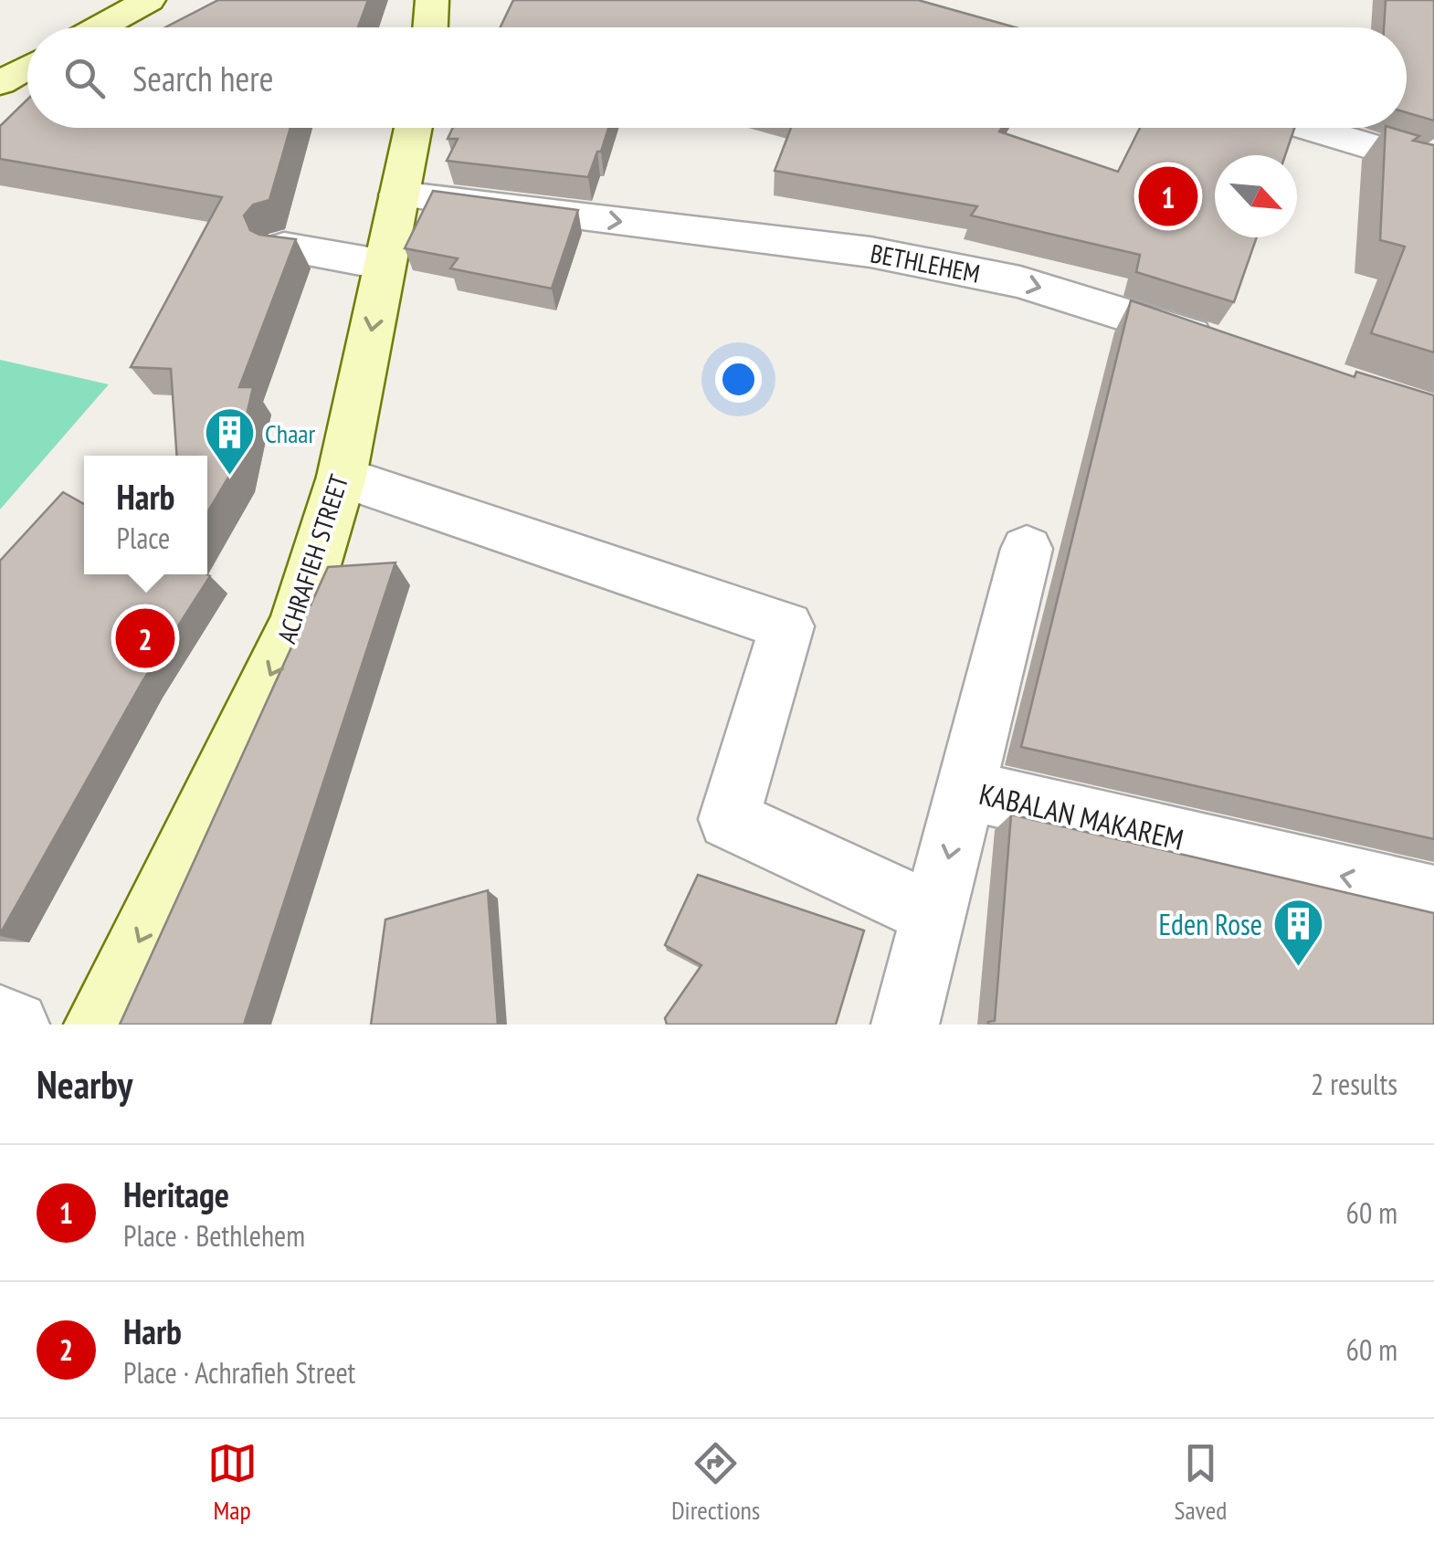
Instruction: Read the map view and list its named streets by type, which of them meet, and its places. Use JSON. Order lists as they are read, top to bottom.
{
  "streets": {
    "street": ["BETHLEHEM", "ACHRAFIEH STREET", "KABALAN MAKAREM"]
  },
  "crossings": [
    ["BETHLEHEM", "ACHRAFIEH STREET"]
  ],
  "one_way": ["BETHLEHEM", "ACHRAFIEH STREET", "KABALAN MAKAREM"],
  "places": {
    "building": ["Chaar", "Eden Rose"]
  },
  "north": "bottom right",
  "page": {
    "search": "Search here",
    "pins": ["1", "2"],
    "popup": ["Harb", "Place"],
    "heading": ["Nearby", "2 results"],
    "list": [
      {
        "mark": "1",
        "name": "Heritage",
        "note": "Place · Bethlehem",
        "value": "60 m"
      },
      {
        "mark": "2",
        "name": "Harb",
        "note": "Place · Achrafieh Street",
        "value": "60 m"
      }
    ],
    "nav": ["Map", "Directions", "Saved"]
  }
}
